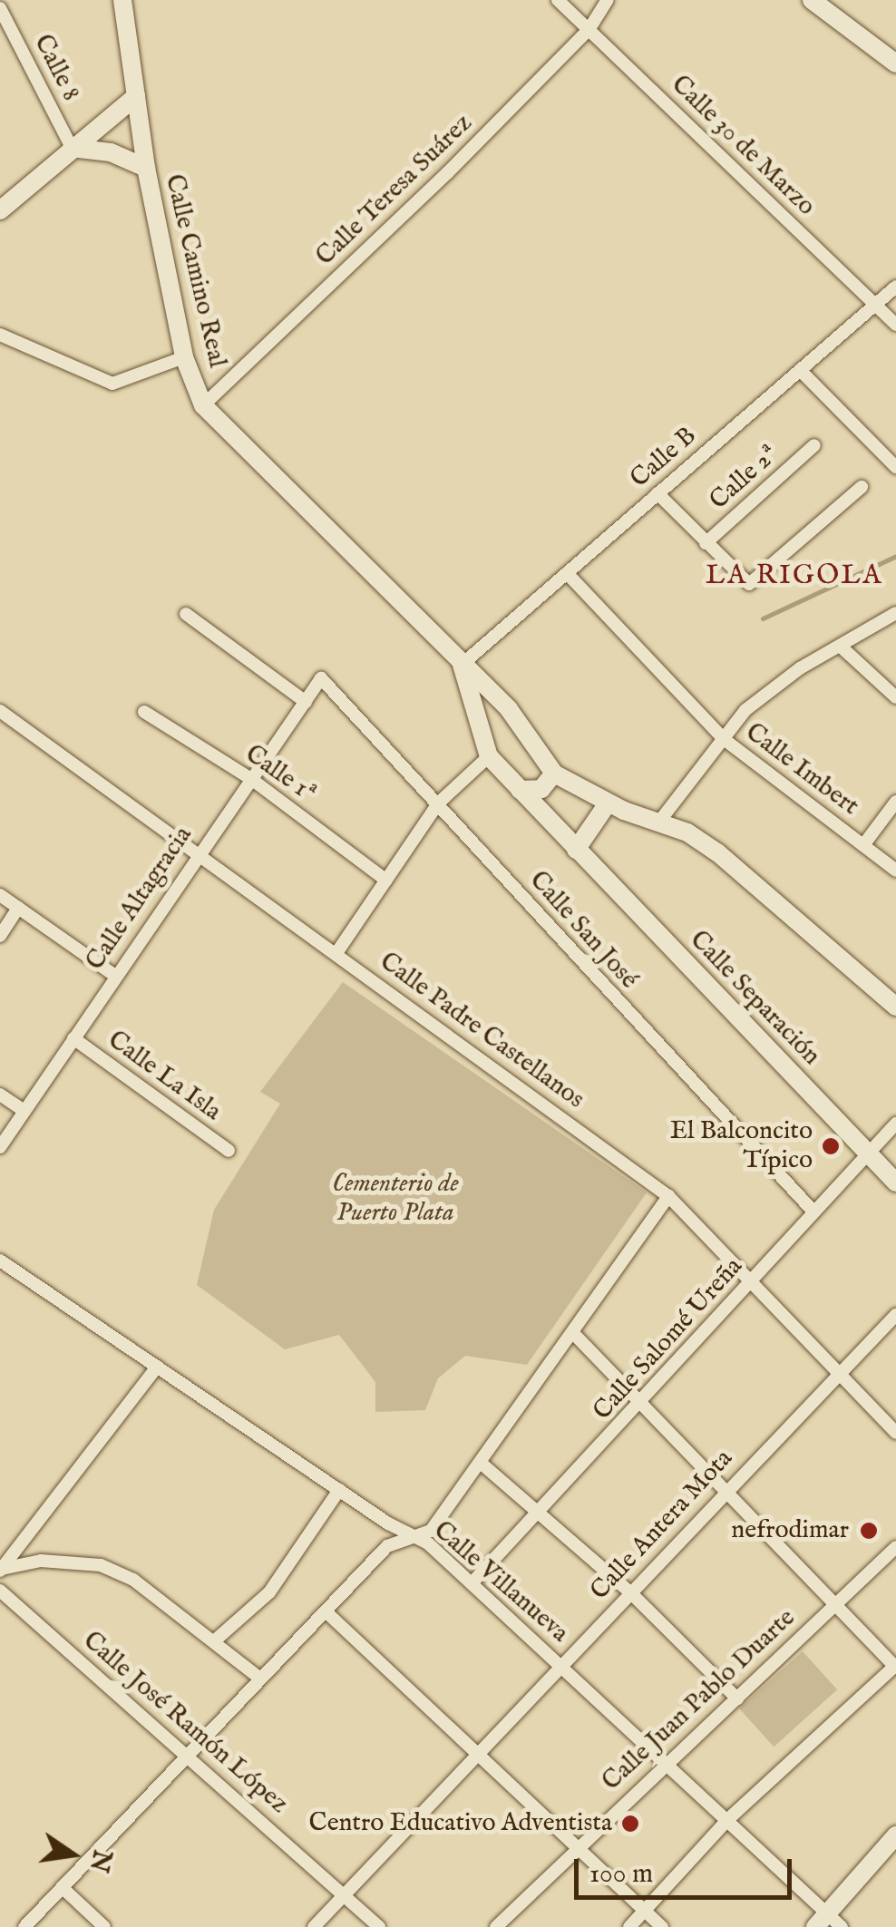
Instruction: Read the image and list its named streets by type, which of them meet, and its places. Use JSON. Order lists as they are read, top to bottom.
{
  "streets": {
    "street": [
      "Calle 8",
      "Calle 30 de Marzo",
      "Calle Teresa Suárez",
      "Calle Camino Real",
      "Calle B",
      "Calle 2ª",
      "Calle Imbert",
      "Calle 1ª",
      "Calle Altagracia",
      "Calle San José",
      "Calle Separación",
      "Calle Padre Castellanos",
      "Calle La Isla",
      "Calle Salomé Ureña",
      "Calle Antera Mota",
      "Calle Villanueva",
      "Calle Juan Pablo Duarte",
      "Calle José Ramón López"
    ]
  },
  "crossings": [
    ["Calle 30 de Marzo", "Calle Teresa Suárez"],
    ["Calle 30 de Marzo", "Calle B"],
    ["Calle Teresa Suárez", "Calle Camino Real"],
    ["Calle Camino Real", "Calle B"],
    ["Calle B", "Calle Imbert"],
    ["Calle 1ª", "Calle Altagracia"],
    ["Calle Altagracia", "Calle San José"],
    ["Calle Altagracia", "Calle Padre Castellanos"],
    ["Calle Altagracia", "Calle La Isla"],
    ["Calle San José", "Calle Salomé Ureña"],
    ["Calle Separación", "Calle Salomé Ureña"],
    ["Calle Padre Castellanos", "Calle Salomé Ureña"],
    ["Calle Padre Castellanos", "Calle Antera Mota"],
    ["Calle Salomé Ureña", "Calle Villanueva"],
    ["Calle Antera Mota", "Calle Villanueva"],
    ["Calle Antera Mota", "Calle José Ramón López"],
    ["Calle Villanueva", "Calle Juan Pablo Duarte"]
  ],
  "districts": ["LA RIGOLA"],
  "parks": ["Cementerio de Puerto Plata"],
  "places": ["El Balconcito Típico", "nefrodimar", "Centro Educativo Adventista"],
  "scale_bar": "100 m",
  "north": "right"
}
